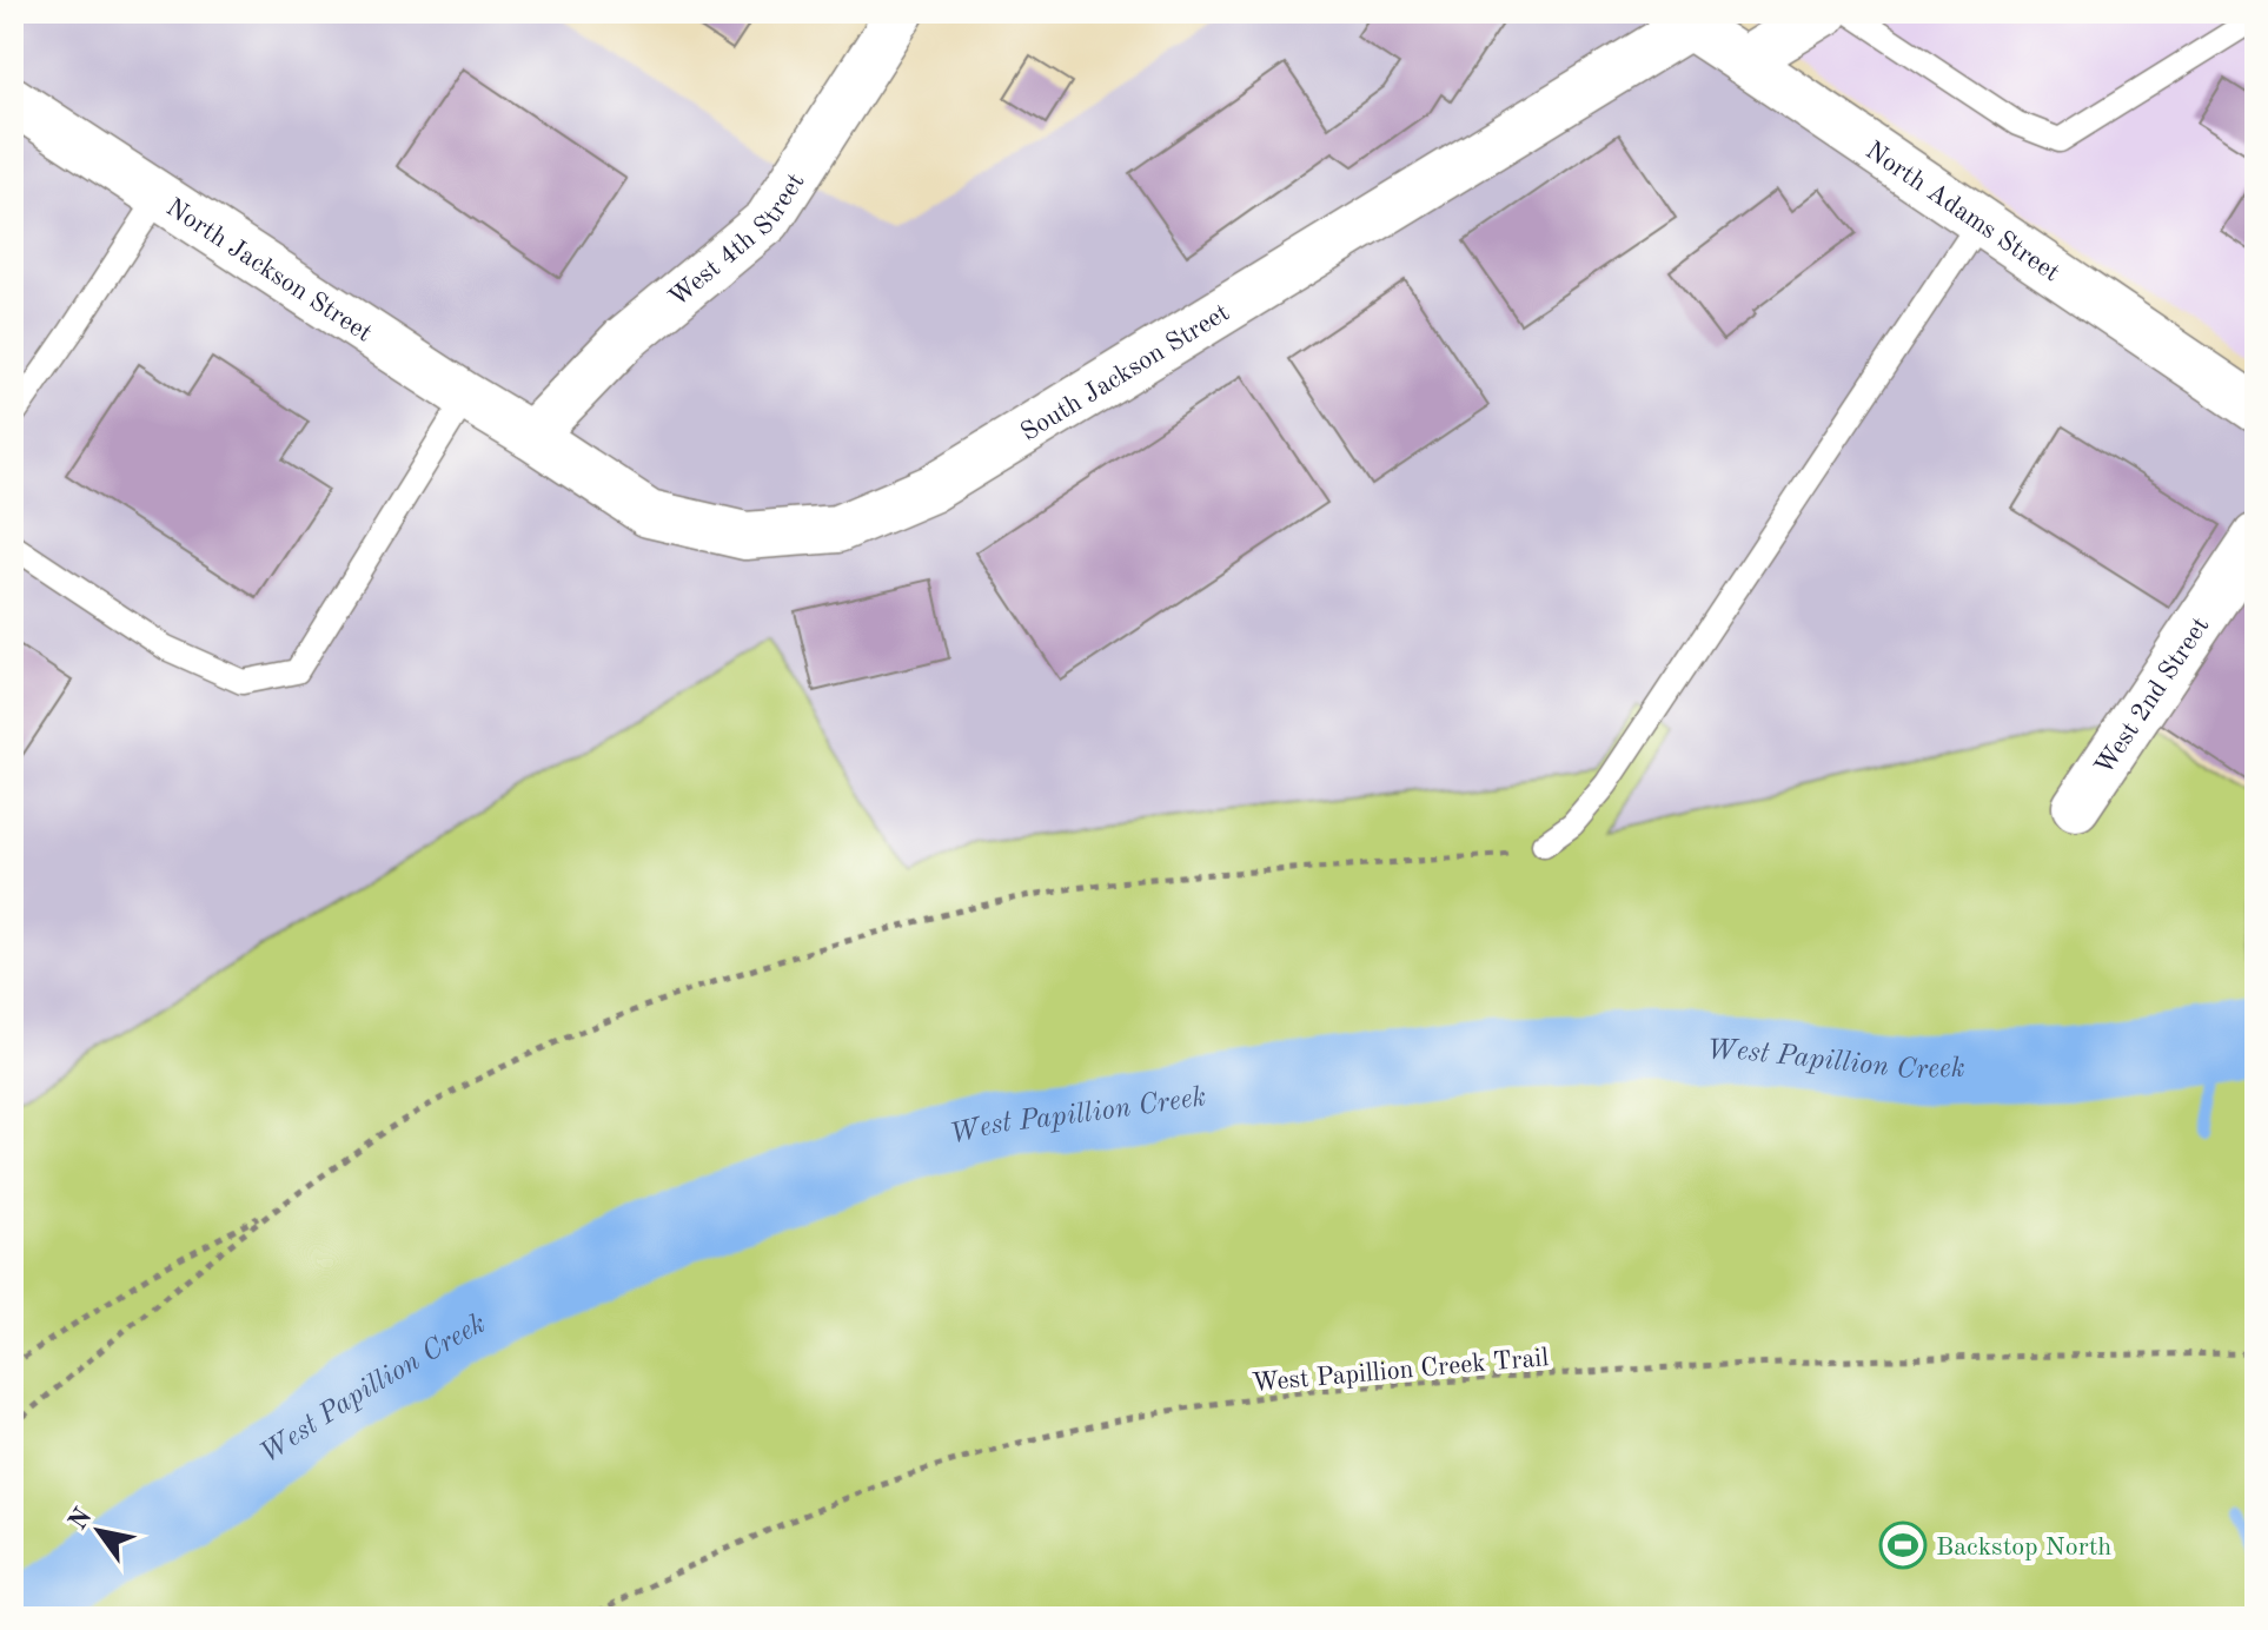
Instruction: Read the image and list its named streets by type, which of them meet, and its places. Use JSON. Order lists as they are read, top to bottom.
{
  "streets": {
    "street": [
      "North Adams Street",
      "West 4th Street",
      "North Jackson Street",
      "South Jackson Street",
      "West 2nd Street"
    ],
    "path": ["West Papillion Creek Trail"]
  },
  "crossings": [
    ["North Adams Street", "South Jackson Street"],
    ["West 4th Street", "North Jackson Street"],
    ["West 4th Street", "South Jackson Street"],
    ["North Jackson Street", "South Jackson Street"]
  ],
  "water": ["West Papillion Creek"],
  "places": {
    "sports": ["Backstop North"]
  },
  "north": "top left"
}
